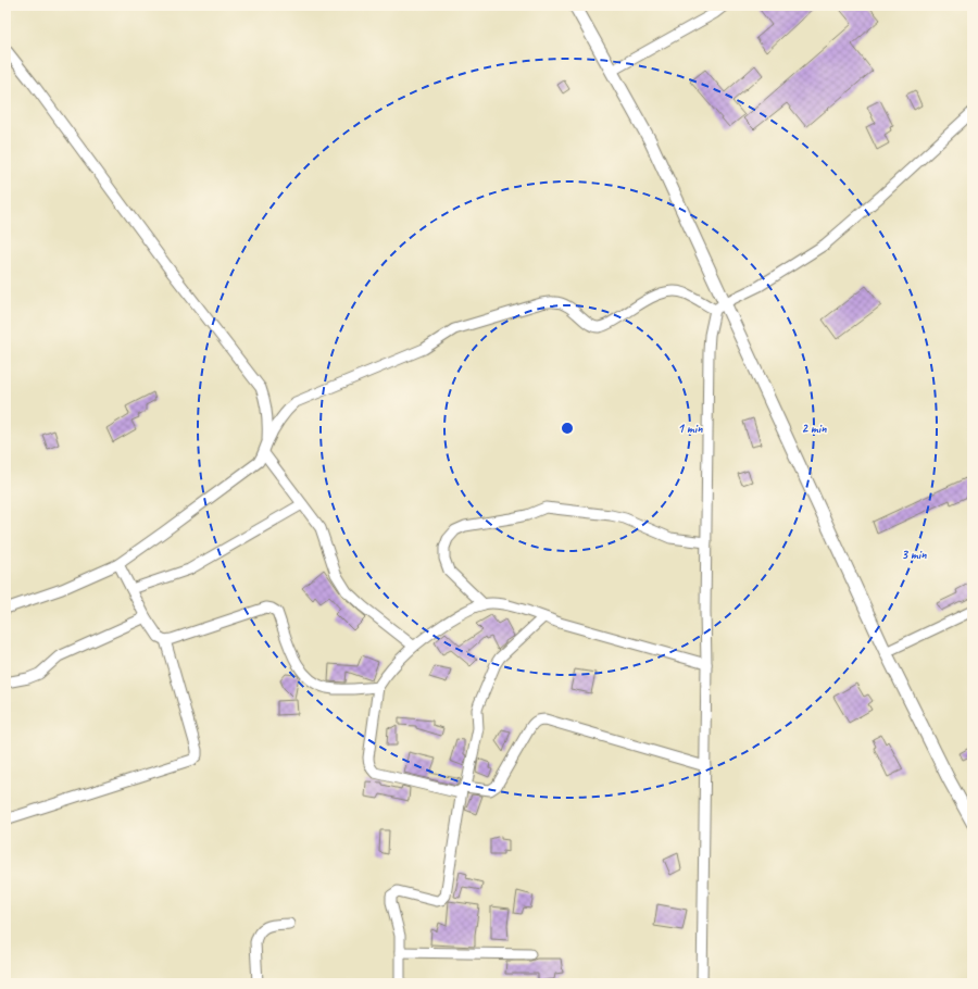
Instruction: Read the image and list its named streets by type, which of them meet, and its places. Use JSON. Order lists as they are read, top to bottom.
{
  "rings": ["1 min", "2 min", "3 min"]
}
